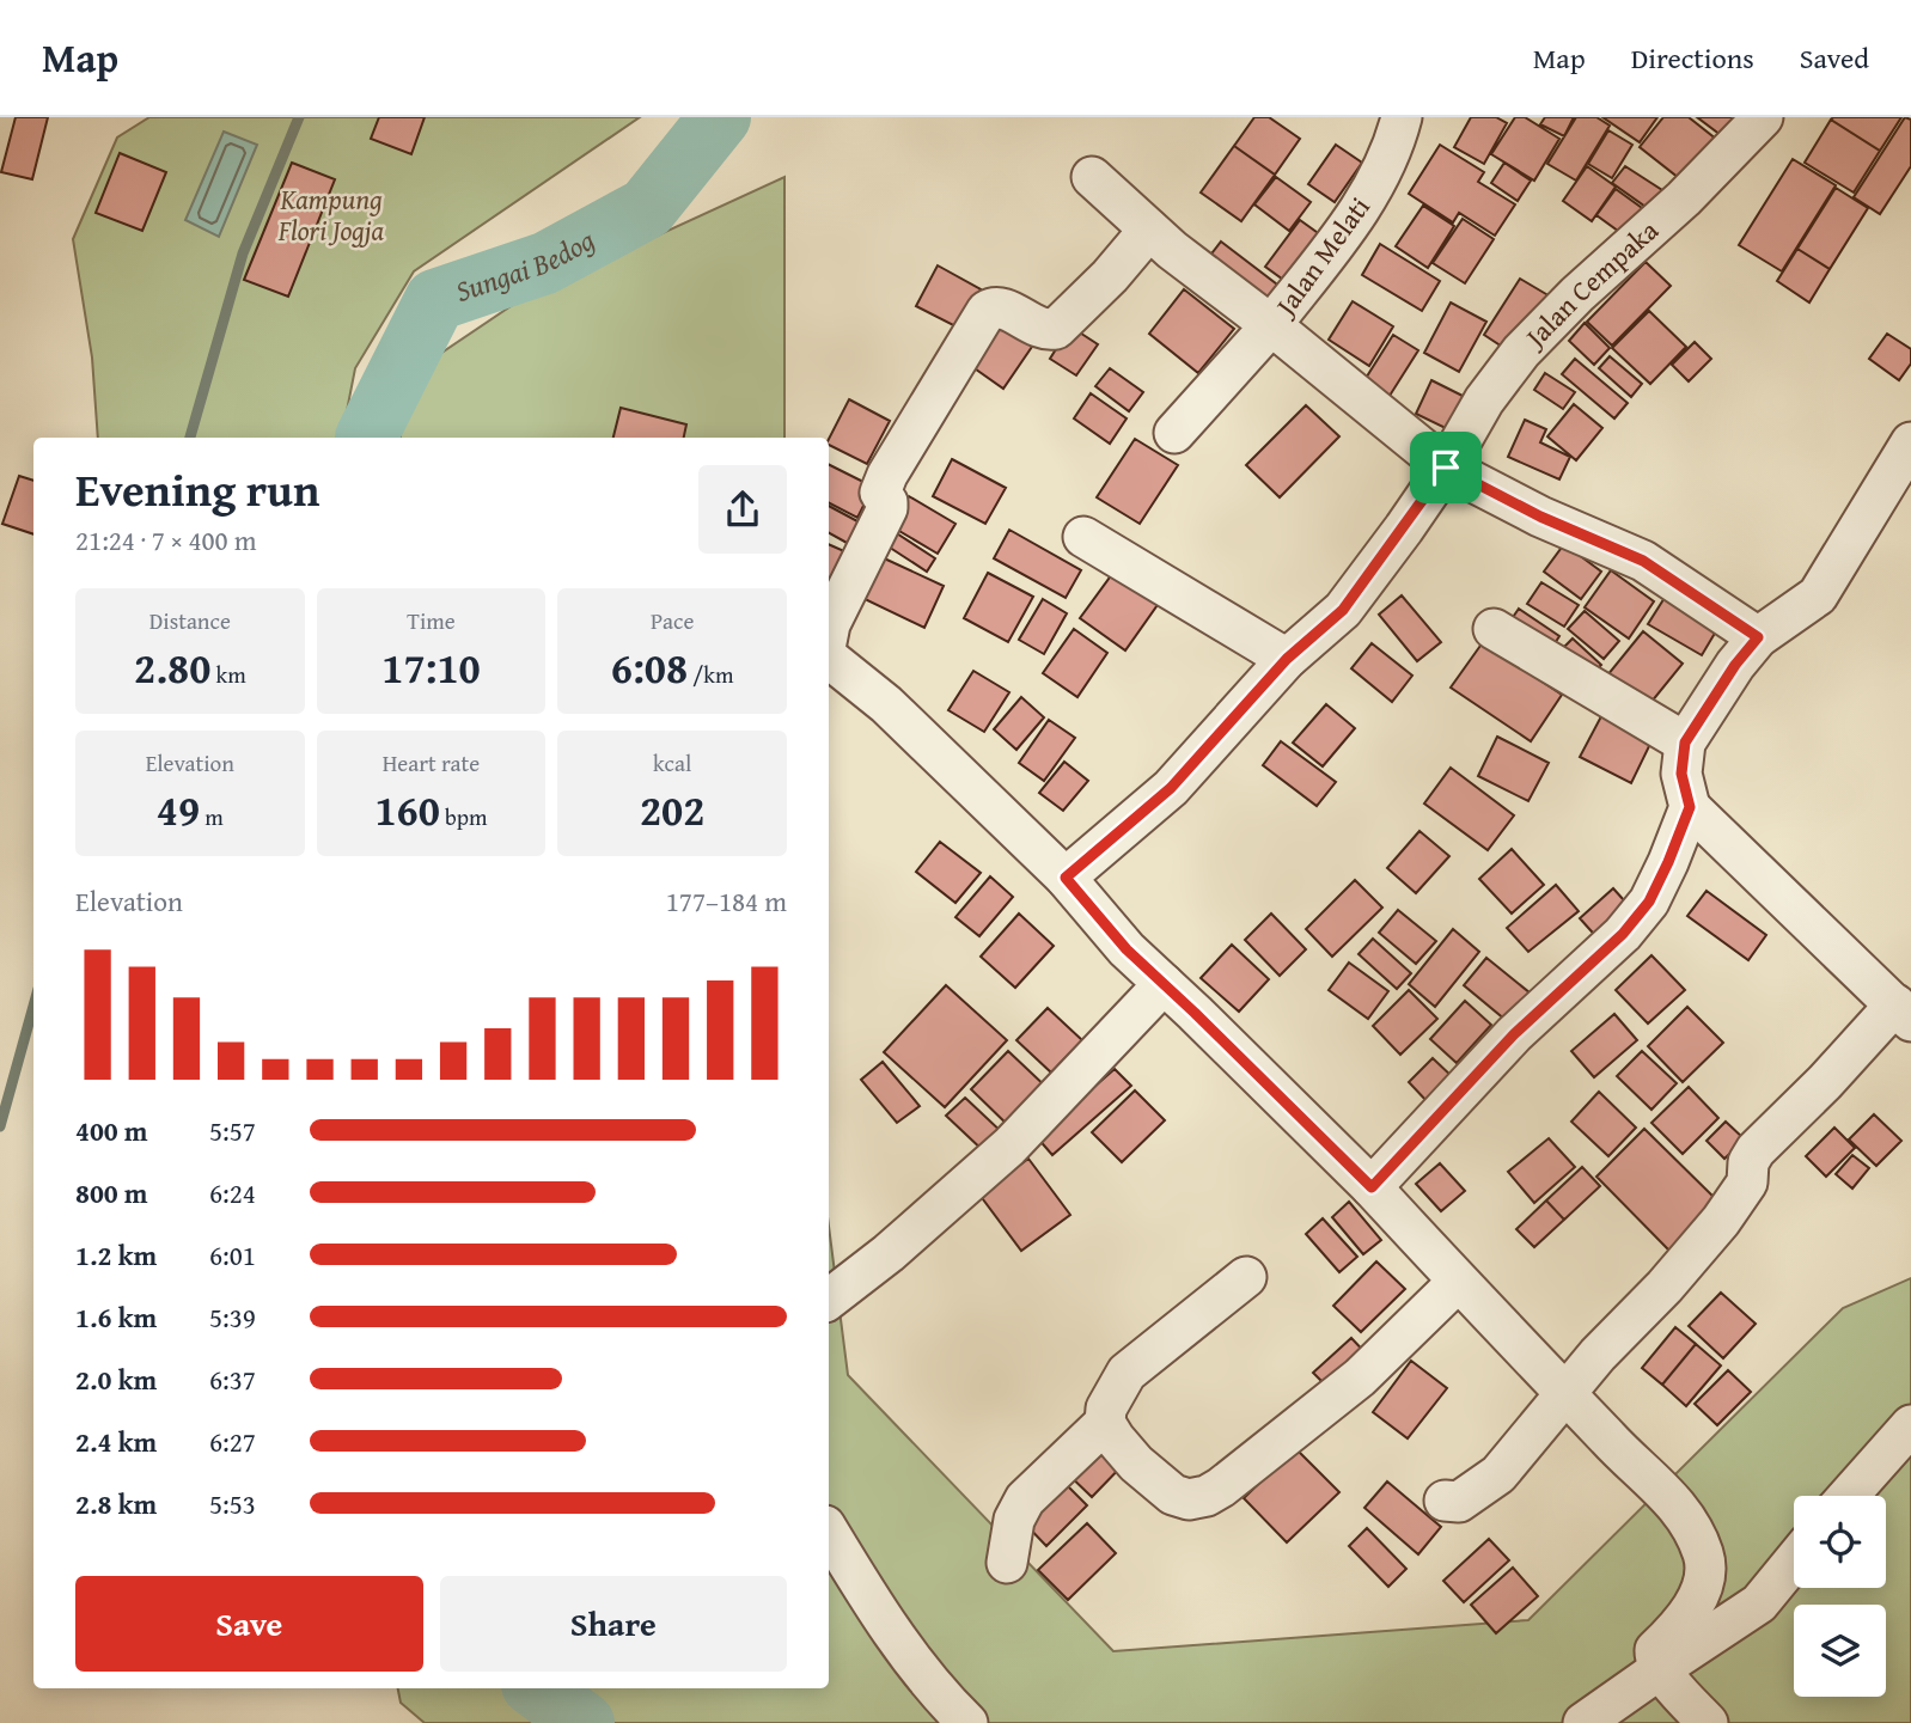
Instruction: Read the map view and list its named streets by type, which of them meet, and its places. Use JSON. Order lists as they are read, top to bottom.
{
  "streets": {
    "street": ["Jalan Melati", "Jalan Cempaka"]
  },
  "crossings": [
    ["Jalan Melati", "Jalan Cempaka"]
  ],
  "water": ["Sungai Bedog"],
  "parks": ["Kampung Flori Jogja"],
  "page": {
    "header": "Map",
    "nav": ["Map", "Directions", "Saved"],
    "heading": ["Evening run", "21:24 · 7 × 400 m"],
    "stats": [
      ["Distance", "2.80 km"],
      ["Time", "17:10"],
      ["Pace", "6:08 /km"],
      ["Elevation", "49 m"],
      ["Heart rate", "160 bpm"],
      ["kcal", "202"]
    ],
    "chart": ["Elevation", "177–184 m"],
    "list": [
      {
        "name": "400 m",
        "note": "5:57"
      },
      {
        "name": "800 m",
        "note": "6:24"
      },
      {
        "name": "1.2 km",
        "note": "6:01"
      },
      {
        "name": "1.6 km",
        "note": "5:39"
      },
      {
        "name": "2.0 km",
        "note": "6:37"
      },
      {
        "name": "2.4 km",
        "note": "6:27"
      },
      {
        "name": "2.8 km",
        "note": "5:53"
      }
    ],
    "buttons": ["Save", "Share"]
  }
}
